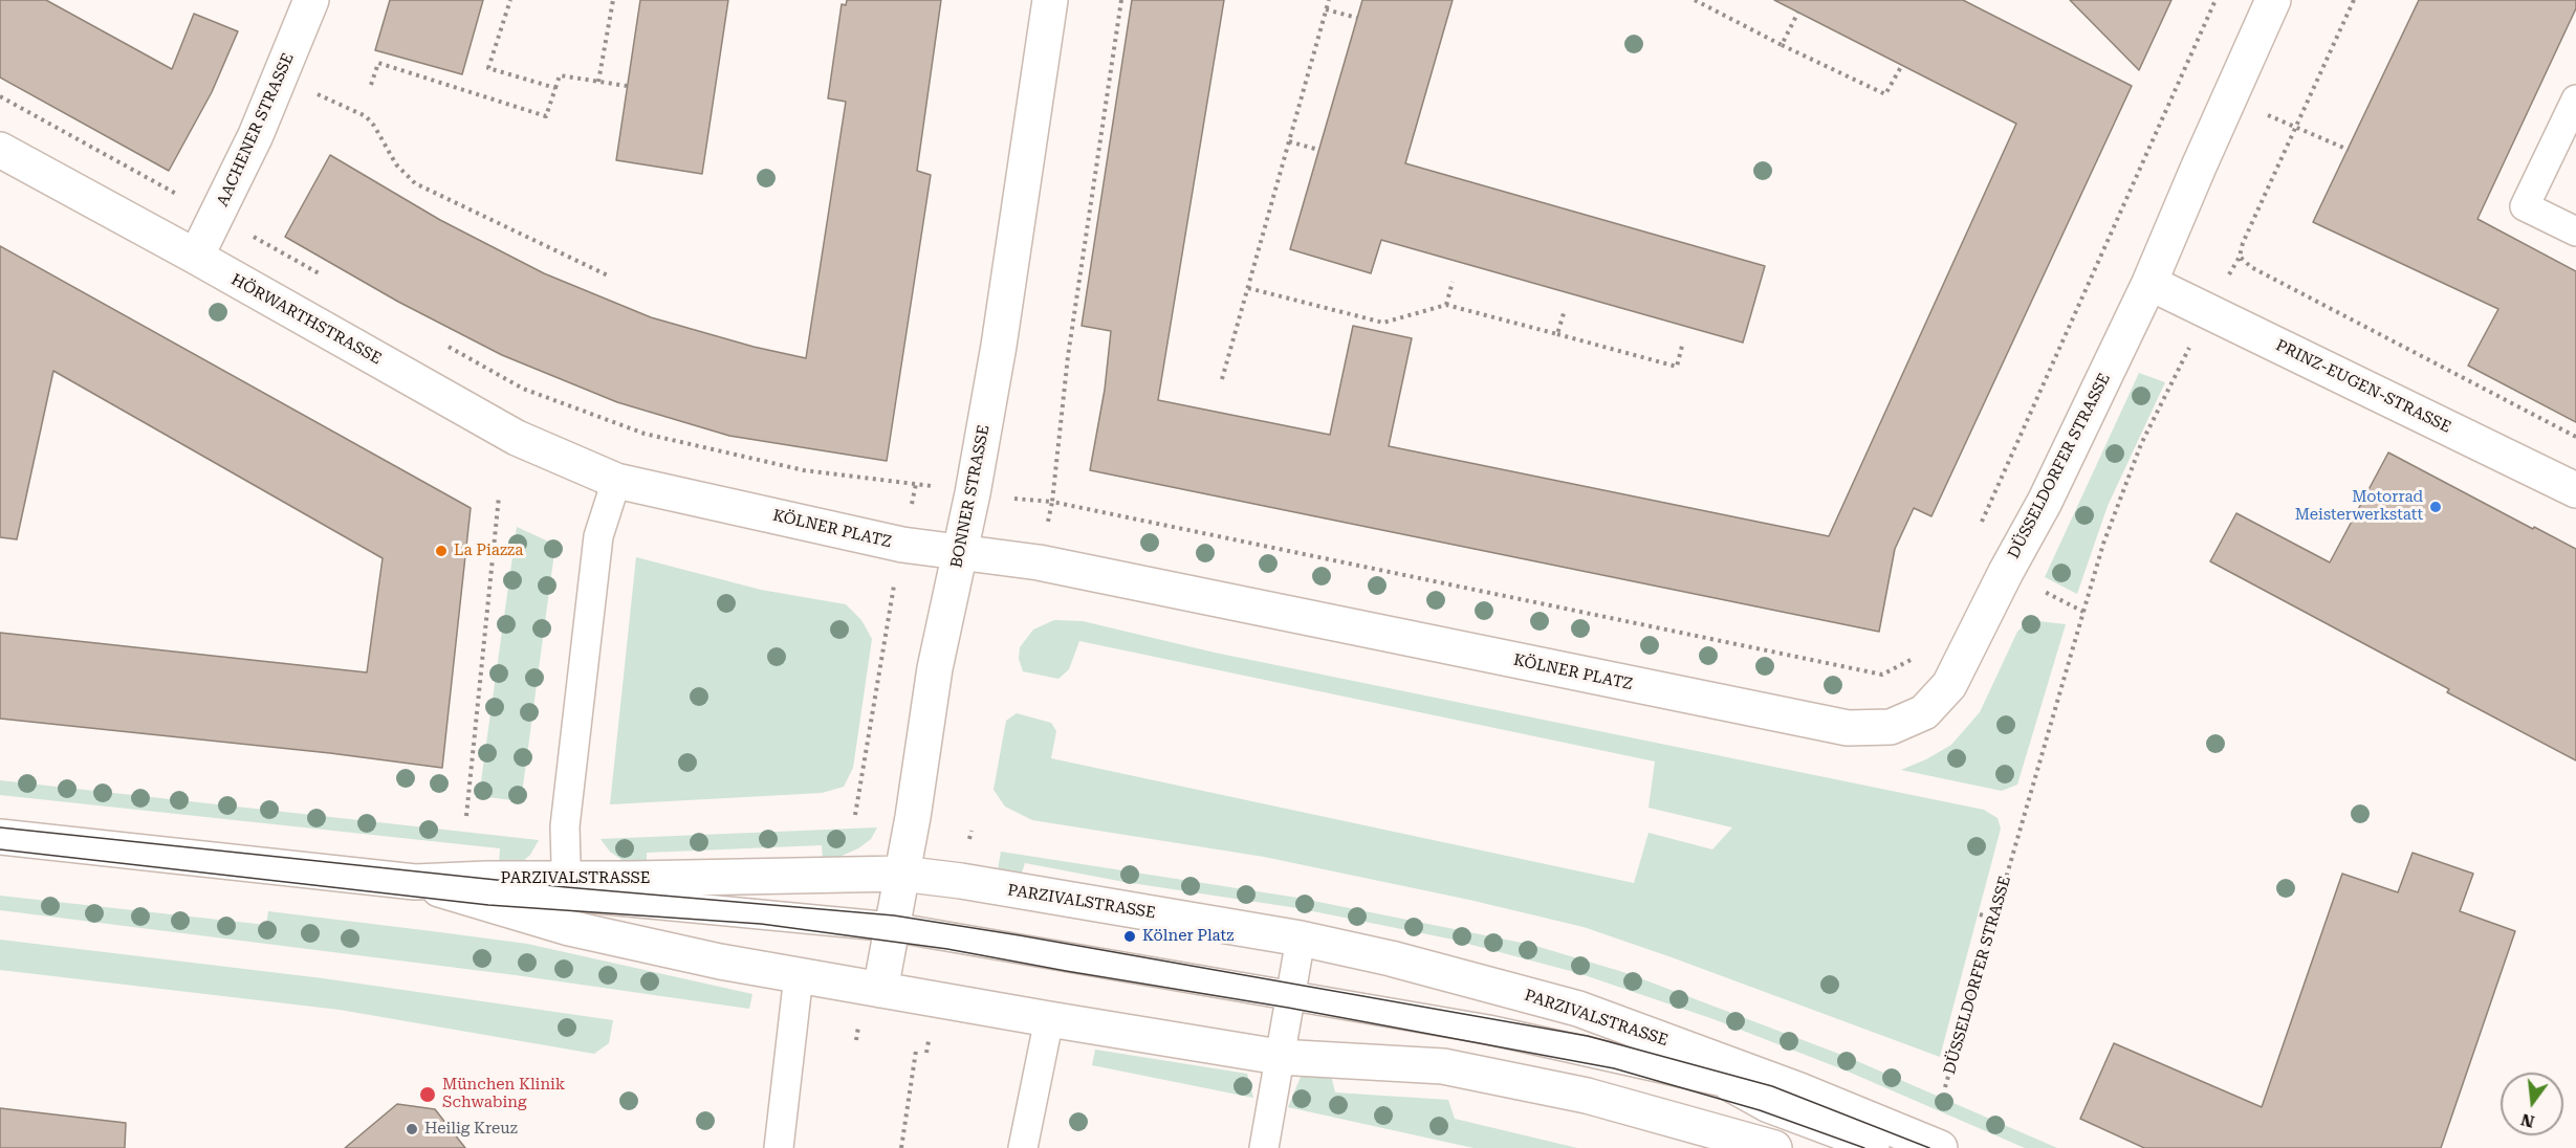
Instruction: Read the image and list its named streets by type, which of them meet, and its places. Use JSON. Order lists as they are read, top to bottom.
{
  "streets": {
    "street": [
      "AACHENER STRASSE",
      "HÖRWARTHSTRASSE",
      "PRINZ-EUGEN-STRASSE",
      "DÜSSELDORFER STRASSE",
      "BONNER STRASSE",
      "KÖLNER PLATZ",
      "PARZIVALSTRASSE"
    ]
  },
  "crossings": [
    ["AACHENER STRASSE", "HÖRWARTHSTRASSE"],
    ["HÖRWARTHSTRASSE", "KÖLNER PLATZ"],
    ["PRINZ-EUGEN-STRASSE", "DÜSSELDORFER STRASSE"],
    ["DÜSSELDORFER STRASSE", "KÖLNER PLATZ"],
    ["BONNER STRASSE", "KÖLNER PLATZ"],
    ["BONNER STRASSE", "PARZIVALSTRASSE"]
  ],
  "places": [
    "Motorrad Meisterwerkstatt",
    "La Piazza",
    "Kölner Platz",
    "München Klinik Schwabing",
    "Heilig Kreuz"
  ],
  "north": "bottom"
}
